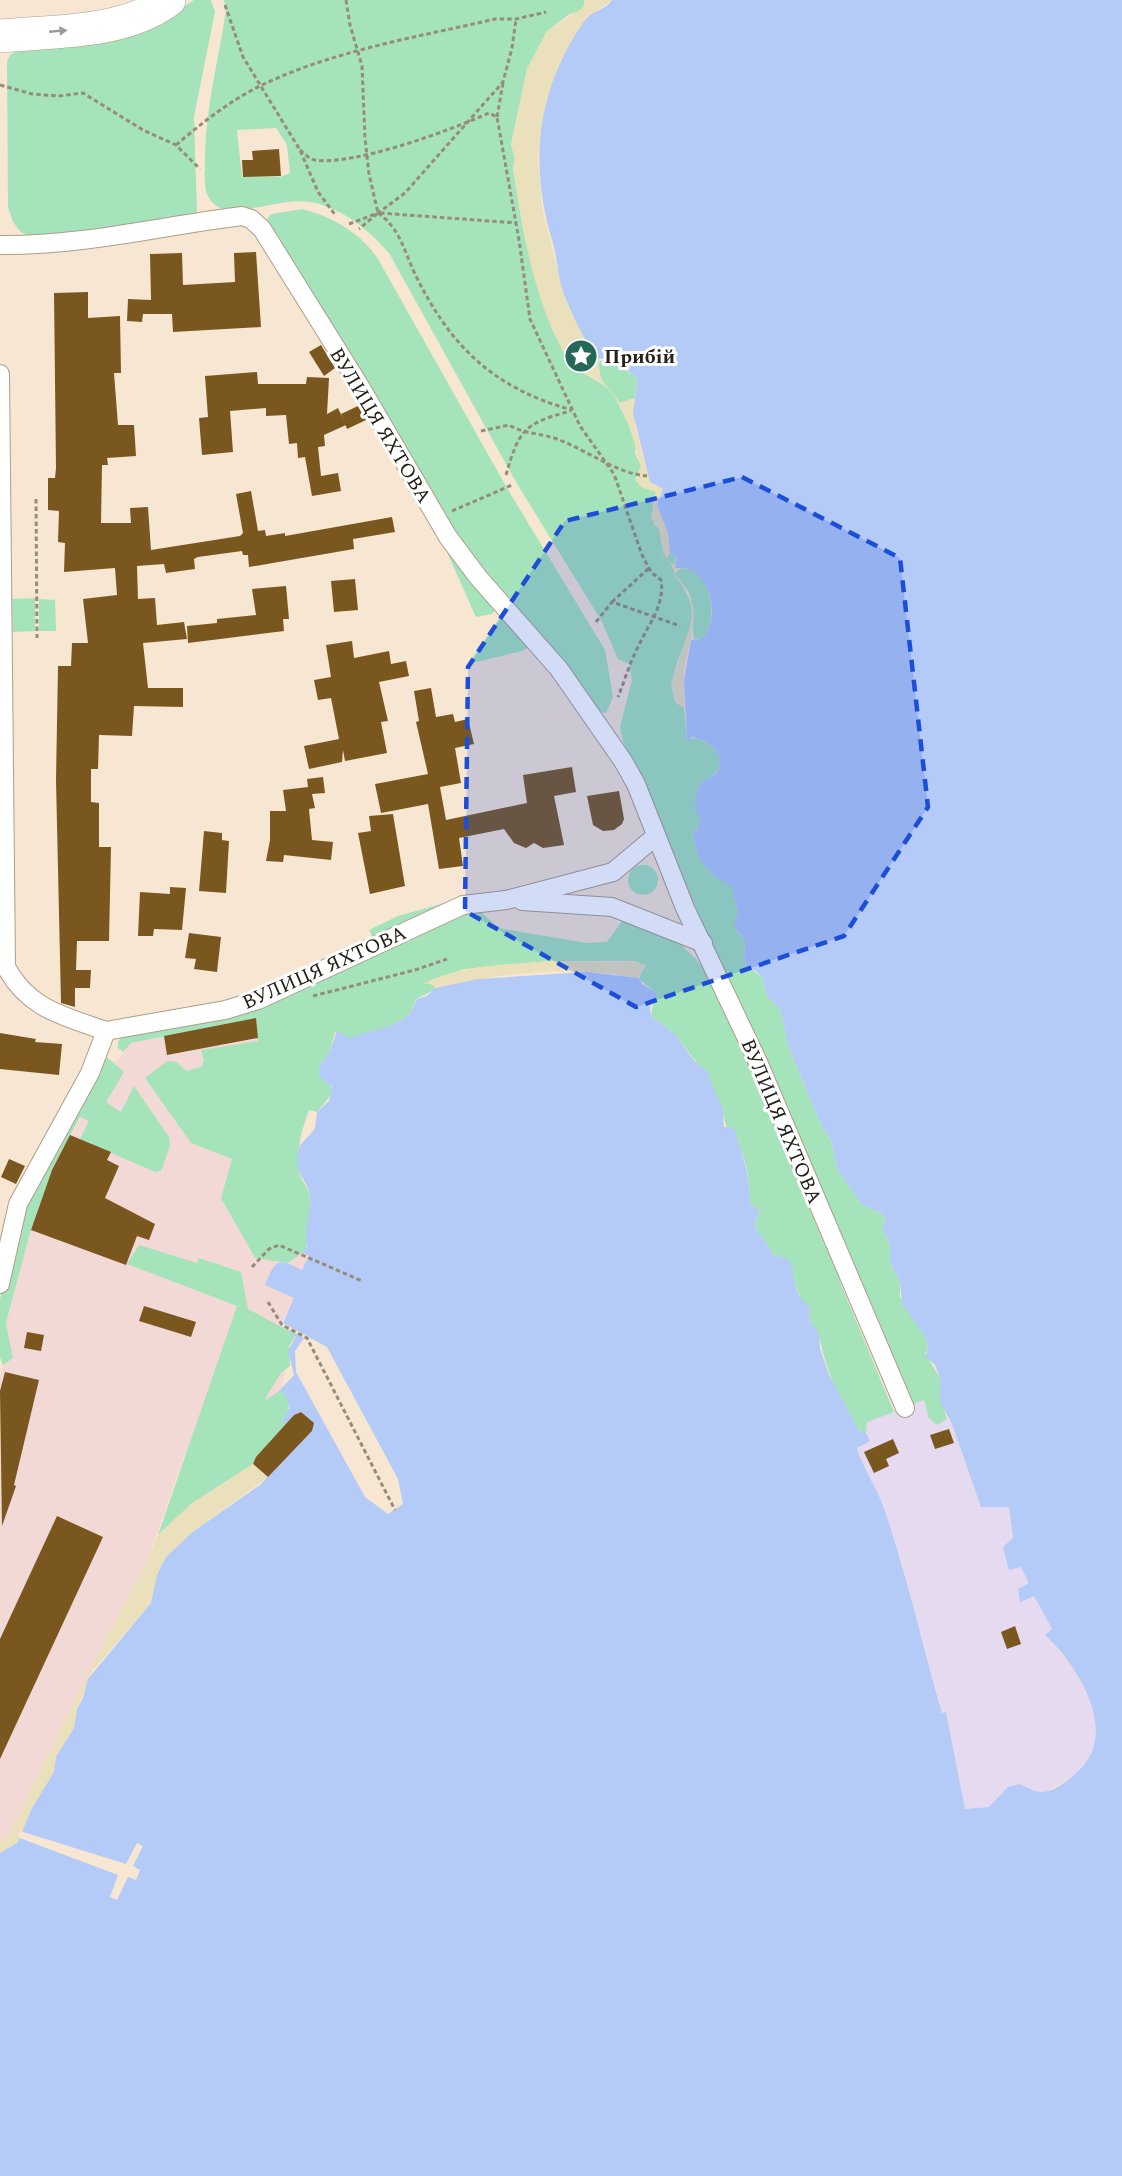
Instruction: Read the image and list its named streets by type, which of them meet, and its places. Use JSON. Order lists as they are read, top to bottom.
{
  "streets": {
    "street": ["ВУЛИЦЯ ЯХТОВА"]
  },
  "places": {
    "place": ["Прибій"]
  }
}
